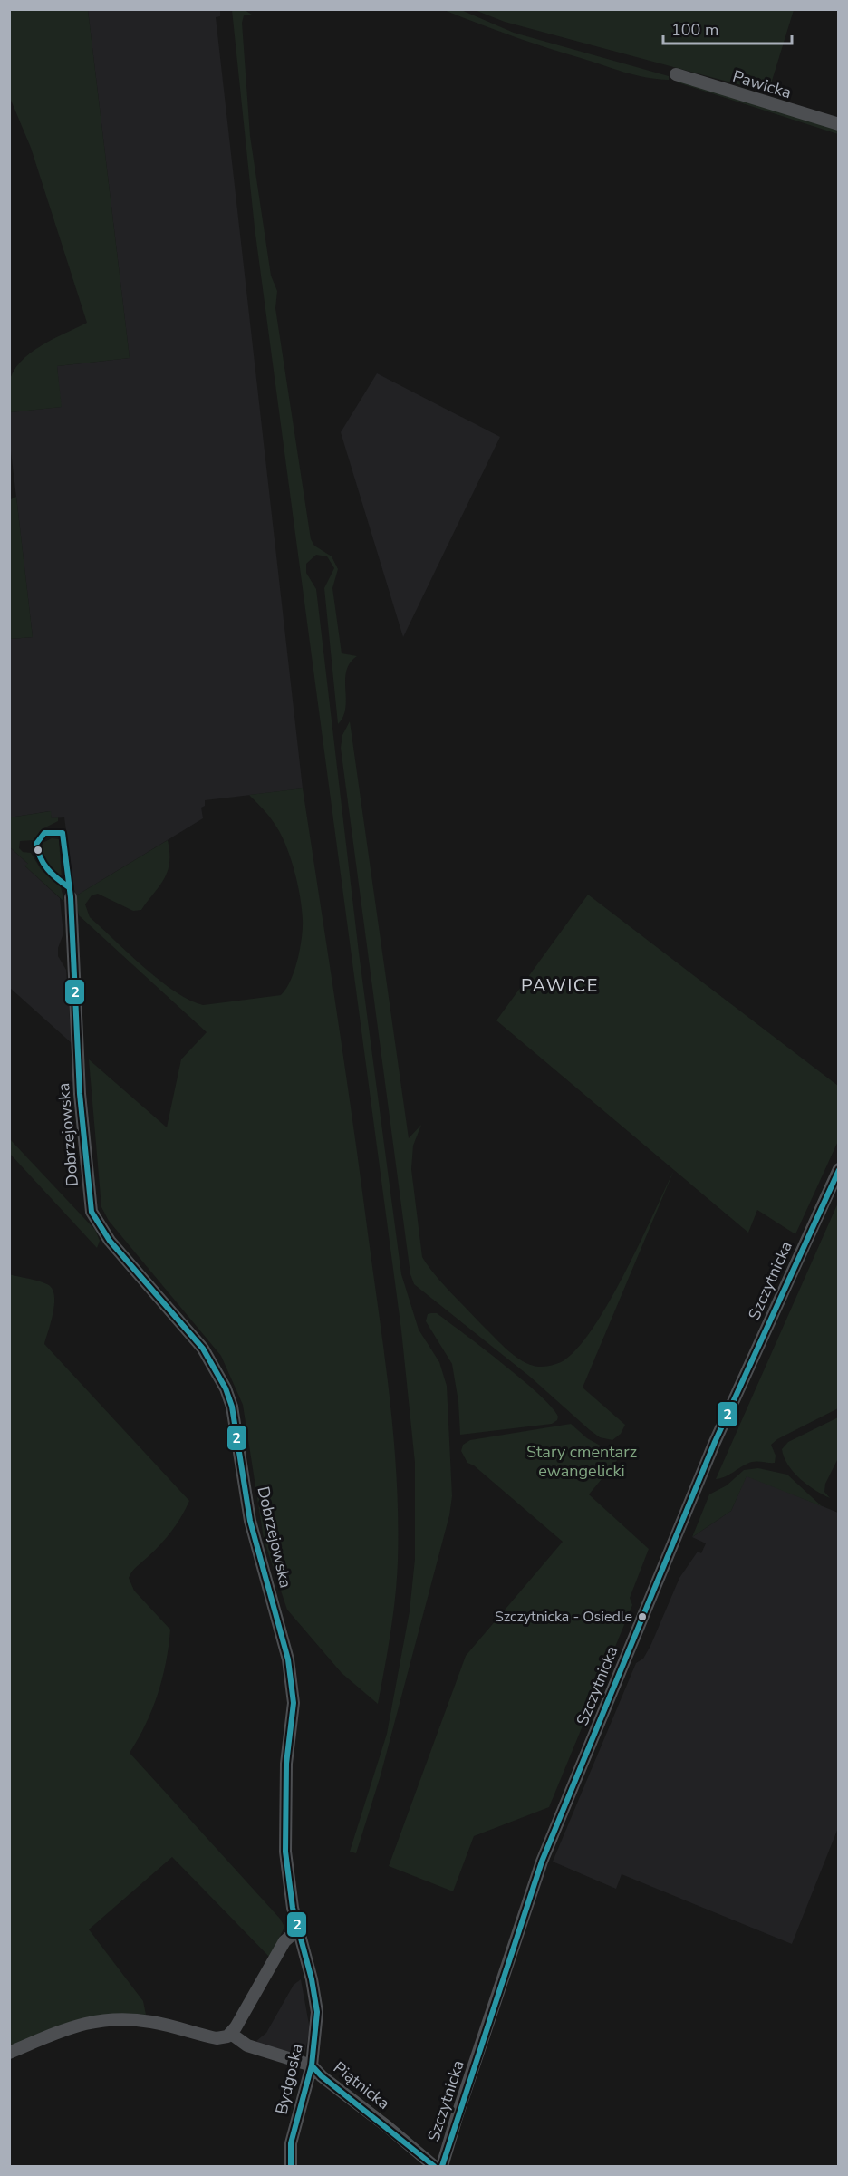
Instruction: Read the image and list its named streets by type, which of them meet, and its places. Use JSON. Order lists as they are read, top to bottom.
{
  "streets": {
    "street": [
      "Pawicka",
      "Dobrzejowska",
      "Szczytnicka",
      "Bydgoska",
      "Piątnicka"
    ]
  },
  "crossings": [
    ["Dobrzejowska", "Bydgoska"],
    ["Bydgoska", "Piątnicka"]
  ],
  "districts": ["PAWICE"],
  "parks": ["Stary cmentarz ewangelicki"],
  "places": ["Szczytnicka - Osiedle"],
  "lines": ["transit line 2"],
  "scale_bar": "100 m"
}
